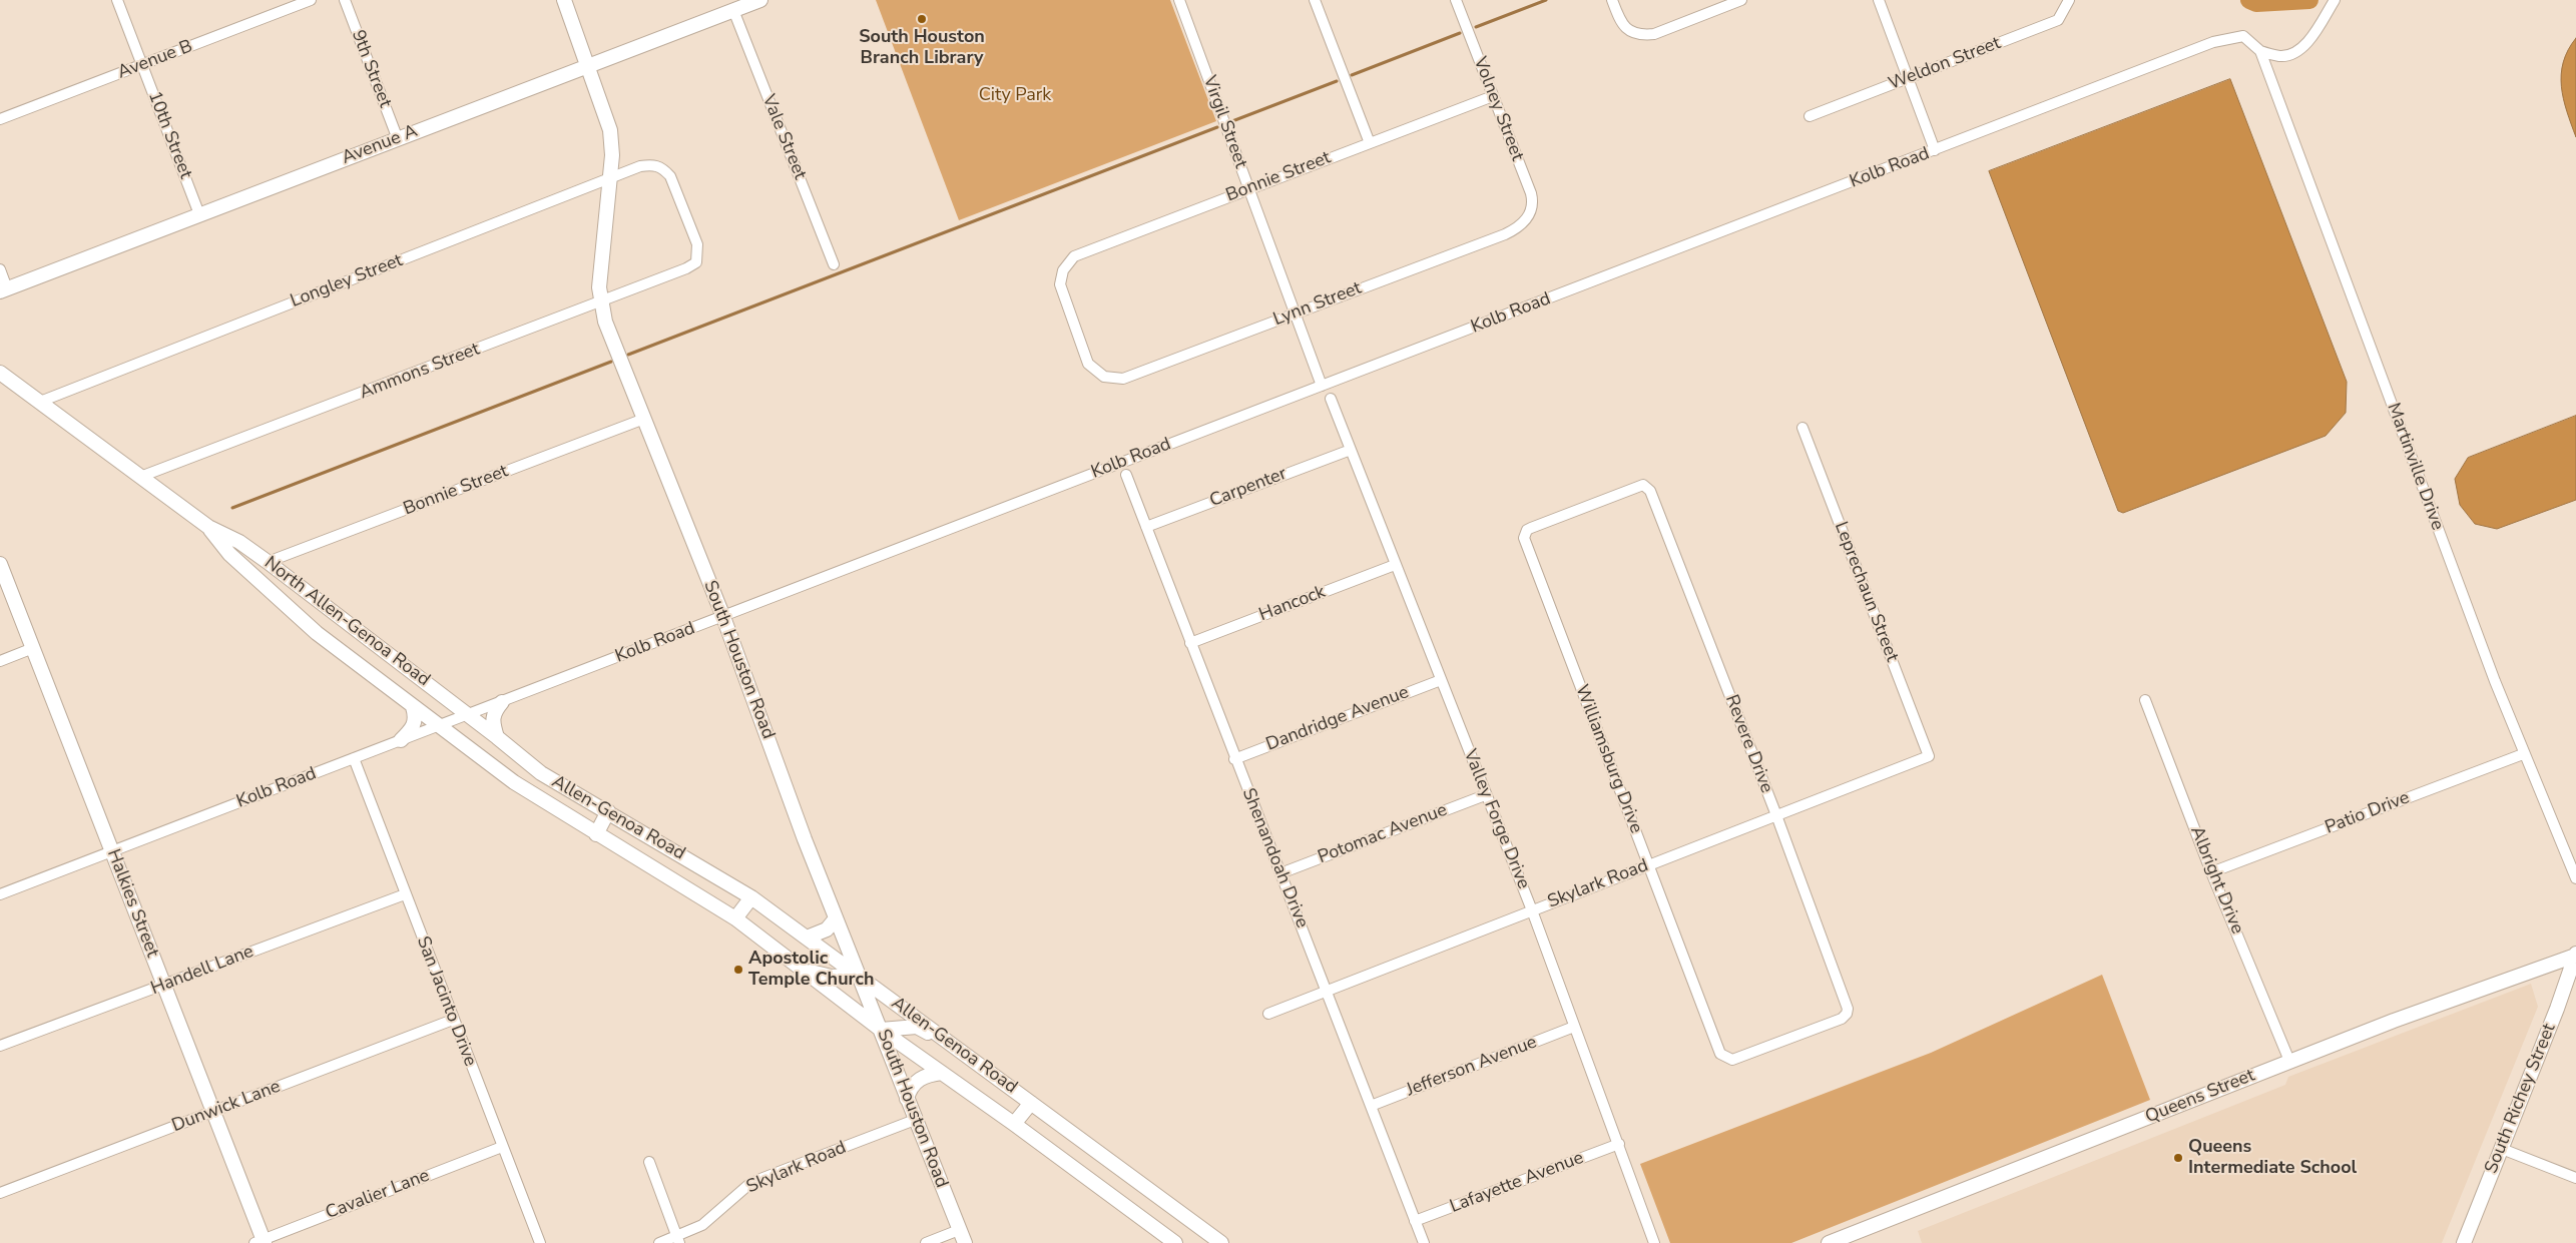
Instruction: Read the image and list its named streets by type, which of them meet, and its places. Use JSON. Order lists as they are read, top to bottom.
{
  "streets": {
    "street": [
      "Avenue B",
      "Weldon Street",
      "9th Street",
      "Volney Street",
      "Virgil Street",
      "10th Street",
      "Vale Street",
      "Avenue A",
      "Kolb Road",
      "Bonnie Street",
      "Longley Street",
      "Lynn Street",
      "Ammons Street",
      "Martinville Drive",
      "Carpenter",
      "Leprechaun Street",
      "Hancock",
      "North Allen-Genoa Road",
      "South Houston Road",
      "Dandridge Avenue",
      "Revere Drive",
      "Williamsburg Drive",
      "Patio Drive",
      "Allen-Genoa Road",
      "Valley Forge Drive",
      "Potomac Avenue",
      "Shenandoah Drive",
      "Albright Drive",
      "Skylark Road",
      "Halkies Street",
      "Handell Lane",
      "San Jacinto Drive",
      "Jefferson Avenue",
      "Queens Street",
      "South Richey Street",
      "Dunwick Lane",
      "Lafayette Avenue",
      "Cavalier Lane"
    ]
  },
  "crossings": [
    ["Avenue B", "10th Street"],
    ["9th Street", "Avenue A"],
    ["Volney Street", "Bonnie Street"],
    ["Volney Street", "Lynn Street"],
    ["Virgil Street", "Kolb Road"],
    ["Virgil Street", "Bonnie Street"],
    ["Virgil Street", "Lynn Street"],
    ["10th Street", "Avenue A"],
    ["Vale Street", "Avenue A"],
    ["Avenue A", "South Houston Road"],
    ["Kolb Road", "Martinville Drive"],
    ["Kolb Road", "North Allen-Genoa Road"],
    ["Kolb Road", "South Houston Road"],
    ["Kolb Road", "Halkies Street"],
    ["Kolb Road", "San Jacinto Drive"],
    ["Bonnie Street", "Lynn Street"],
    ["Bonnie Street", "North Allen-Genoa Road"],
    ["Bonnie Street", "South Houston Road"],
    ["Longley Street", "Ammons Street"],
    ["Longley Street", "North Allen-Genoa Road"],
    ["Longley Street", "South Houston Road"],
    ["Ammons Street", "North Allen-Genoa Road"],
    ["Ammons Street", "South Houston Road"],
    ["Martinville Drive", "Patio Drive"],
    ["Carpenter", "Valley Forge Drive"],
    ["Carpenter", "Shenandoah Drive"],
    ["Leprechaun Street", "Skylark Road"],
    ["Hancock", "Valley Forge Drive"],
    ["Hancock", "Shenandoah Drive"],
    ["North Allen-Genoa Road", "Allen-Genoa Road"],
    ["South Houston Road", "Allen-Genoa Road"],
    ["South Houston Road", "Skylark Road"],
    ["Dandridge Avenue", "Valley Forge Drive"],
    ["Dandridge Avenue", "Shenandoah Drive"],
    ["Revere Drive", "Williamsburg Drive"],
    ["Revere Drive", "Skylark Road"],
    ["Williamsburg Drive", "Skylark Road"],
    ["Patio Drive", "Albright Drive"],
    ["Valley Forge Drive", "Potomac Avenue"],
    ["Valley Forge Drive", "Skylark Road"],
    ["Valley Forge Drive", "Jefferson Avenue"],
    ["Valley Forge Drive", "Lafayette Avenue"],
    ["Potomac Avenue", "Shenandoah Drive"],
    ["Shenandoah Drive", "Skylark Road"],
    ["Shenandoah Drive", "Jefferson Avenue"],
    ["Shenandoah Drive", "Lafayette Avenue"],
    ["Albright Drive", "Queens Street"],
    ["Halkies Street", "Handell Lane"],
    ["Halkies Street", "Dunwick Lane"],
    ["Halkies Street", "Cavalier Lane"],
    ["Handell Lane", "San Jacinto Drive"],
    ["San Jacinto Drive", "Dunwick Lane"],
    ["San Jacinto Drive", "Cavalier Lane"],
    ["Queens Street", "South Richey Street"]
  ],
  "parks": ["City Park"],
  "places": ["South Houston Branch Library", "Apostolic Temple Church", "Queens Intermediate School"]
}
